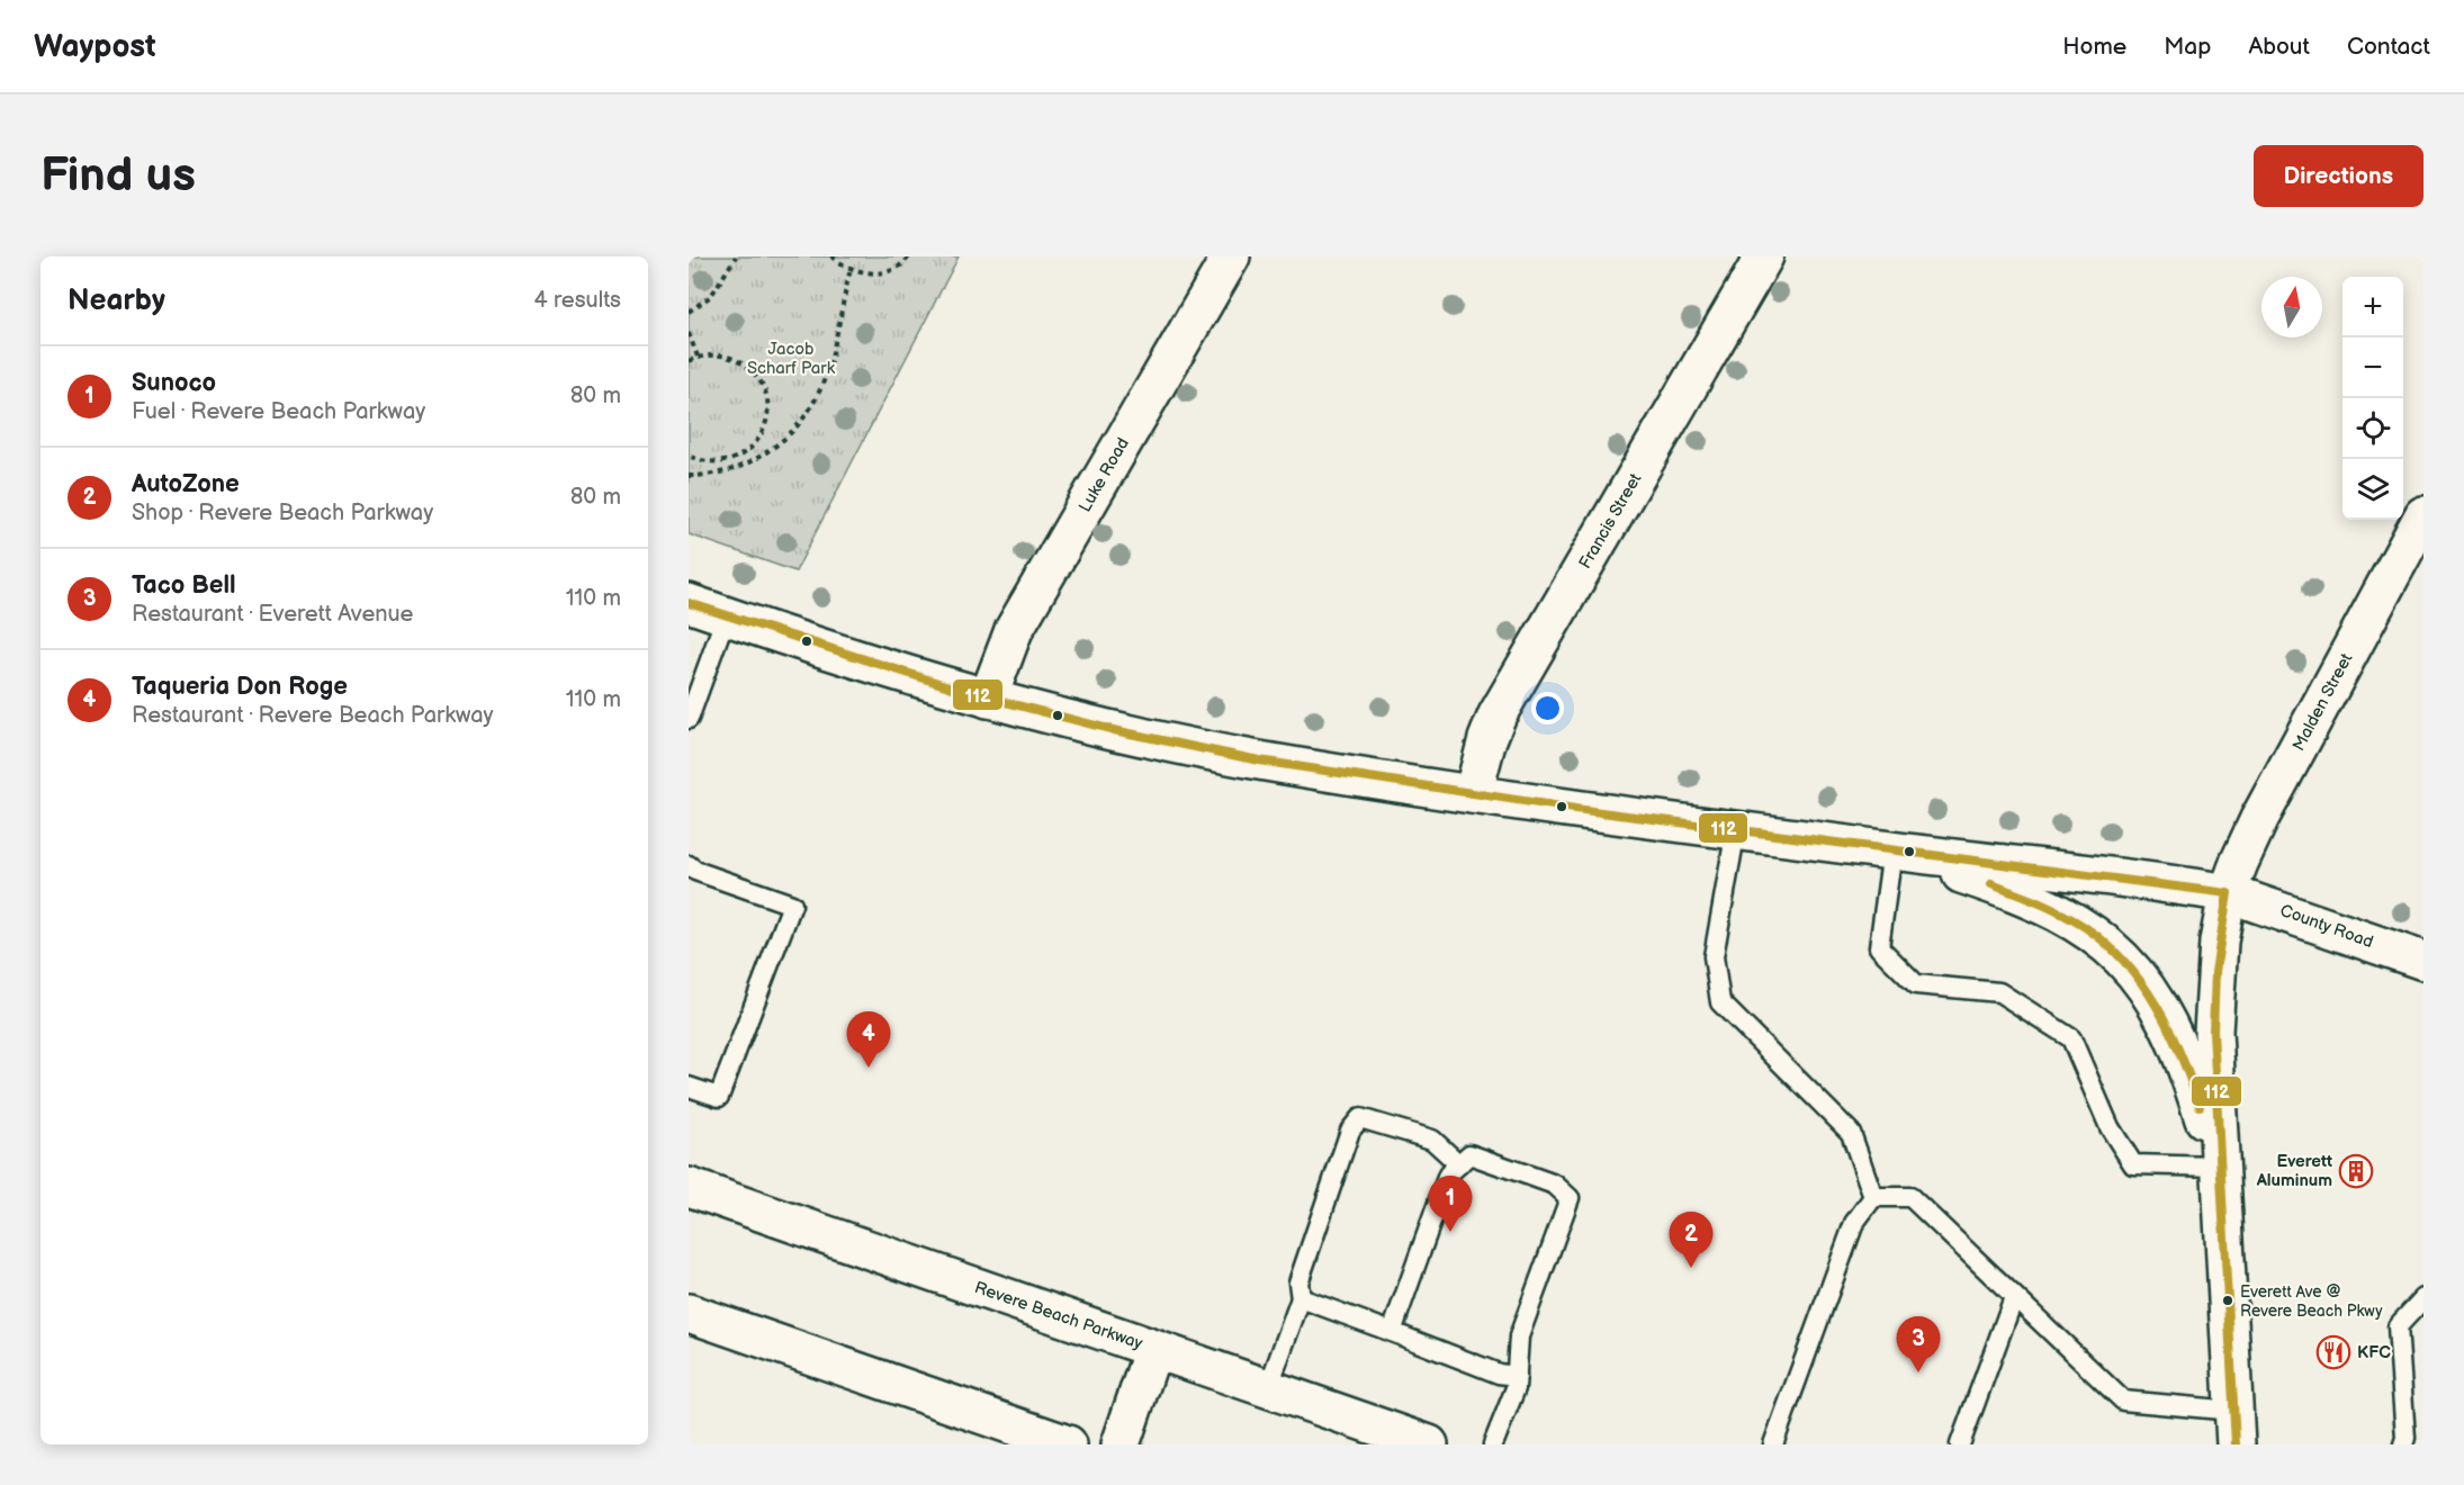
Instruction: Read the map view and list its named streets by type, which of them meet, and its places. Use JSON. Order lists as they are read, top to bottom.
{
  "streets": {
    "main road": [
      "Luke Road",
      "Francis Street",
      "Malden Street",
      "County Road",
      "Revere Beach Parkway"
    ]
  },
  "crossings": [
    ["Malden Street", "County Road"]
  ],
  "parks": ["Jacob Scharf Park"],
  "places": {
    "building": ["Everett Aluminum"],
    "other": ["Everett Ave @ Revere Beach Pkwy"],
    "restaurant": ["KFC"]
  },
  "lines": ["transit line 112"],
  "north": "top",
  "page": {
    "header": "Waypost",
    "nav": [
      "Home",
      "Map",
      "About",
      "Contact"
    ],
    "buttons": "Directions",
    "title": "Find us",
    "heading": ["Nearby", "4 results"],
    "map_buttons": ["+", "−"],
    "list": [
      {
        "mark": "1",
        "name": "Sunoco",
        "note": "Fuel · Revere Beach Parkway",
        "value": "80 m"
      },
      {
        "mark": "2",
        "name": "AutoZone",
        "note": "Shop · Revere Beach Parkway",
        "value": "80 m"
      },
      {
        "mark": "3",
        "name": "Taco Bell",
        "note": "Restaurant · Everett Avenue",
        "value": "110 m"
      },
      {
        "mark": "4",
        "name": "Taqueria Don Roge",
        "note": "Restaurant · Revere Beach Parkway",
        "value": "110 m"
      }
    ],
    "pins": [
      "4",
      "1",
      "2",
      "3"
    ]
  }
}
